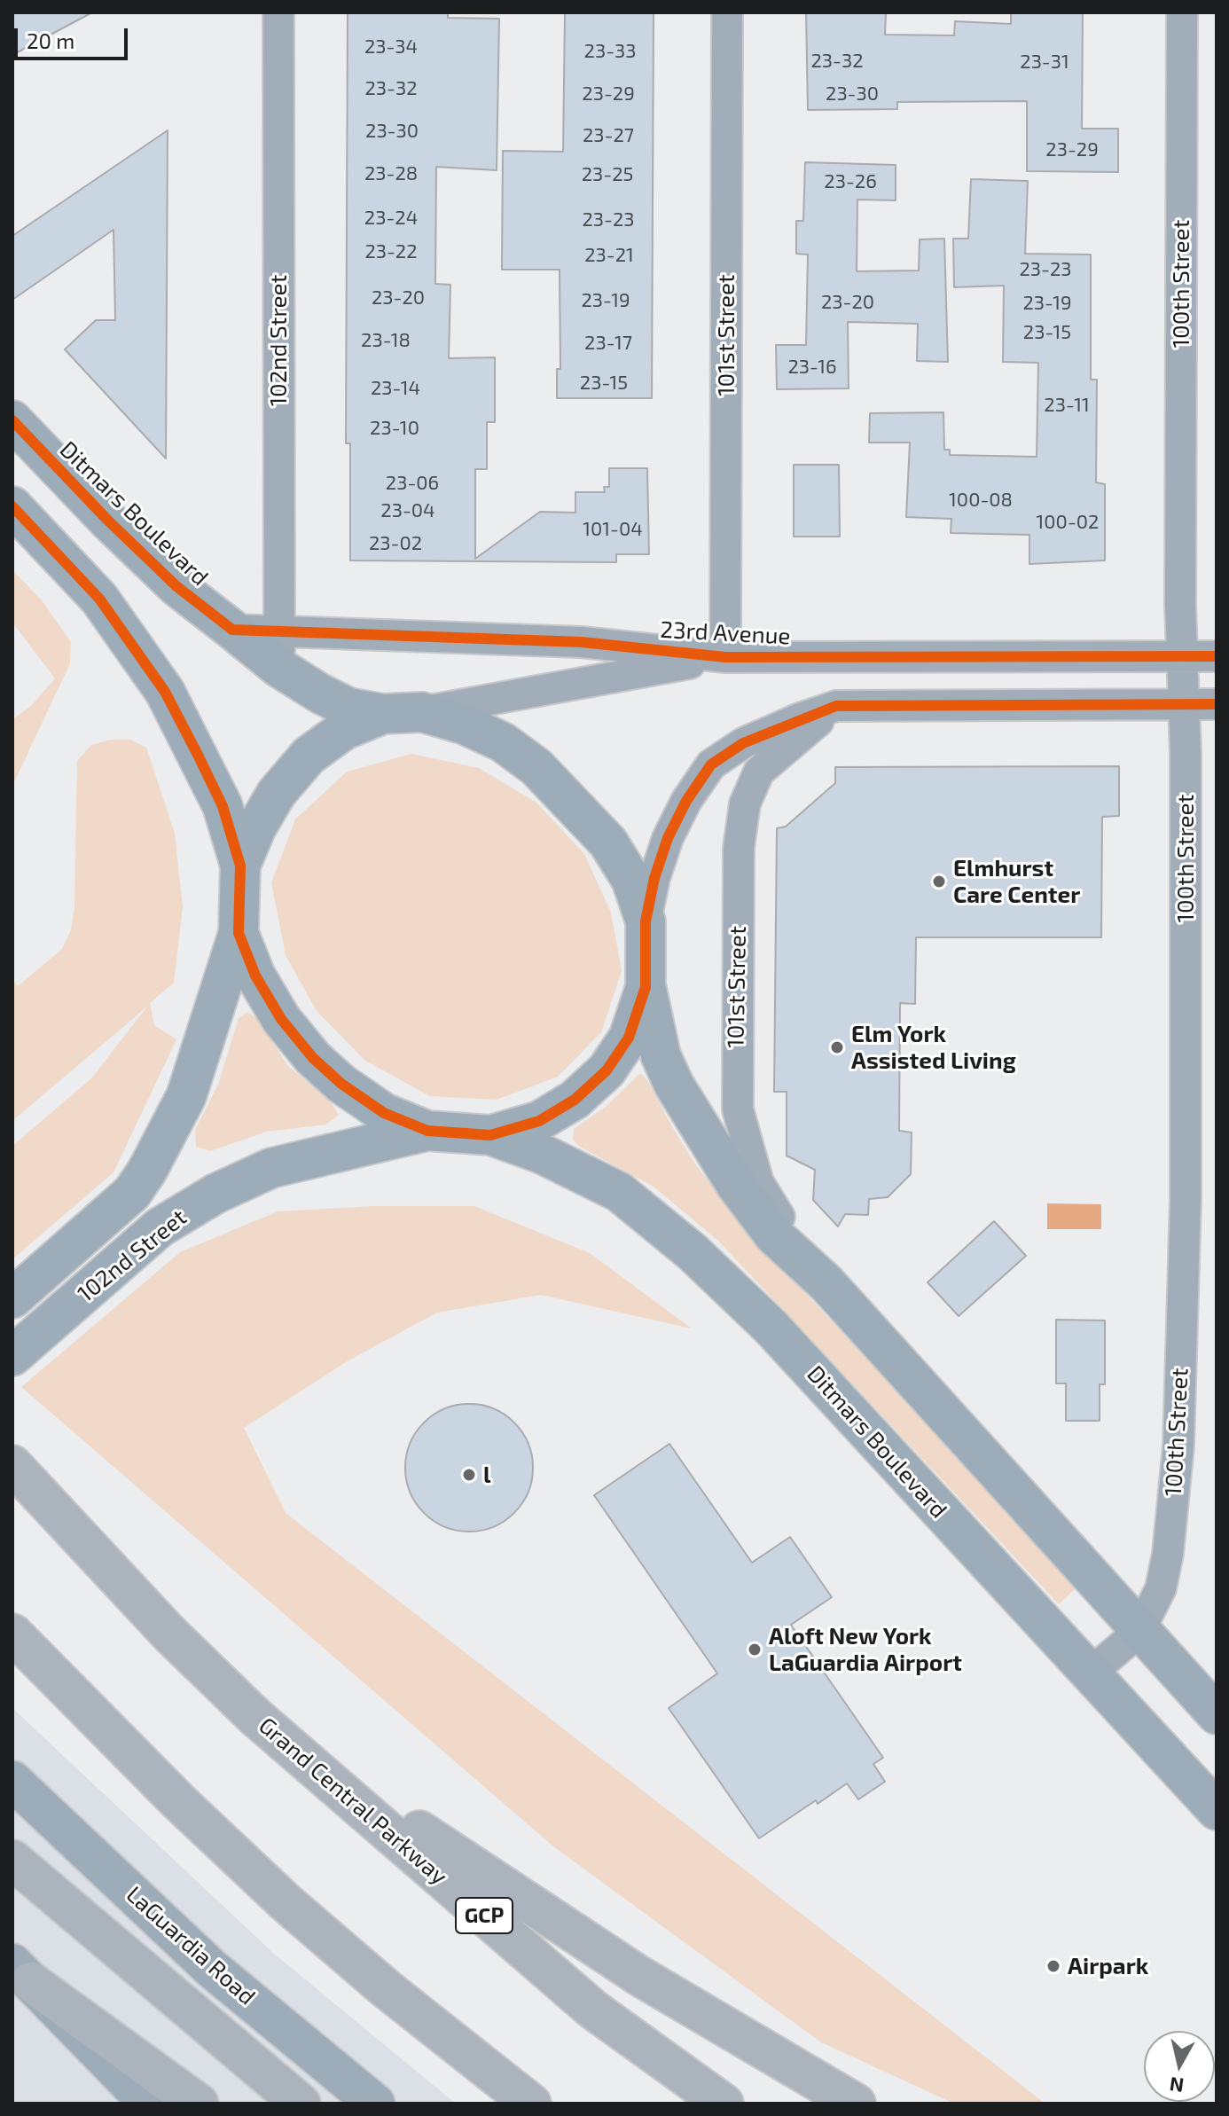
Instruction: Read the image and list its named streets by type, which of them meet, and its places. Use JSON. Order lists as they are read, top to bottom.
{
  "streets": {
    "highway": ["Grand Central Parkway", "GCP"],
    "street": [
      "100th Street",
      "101st Street",
      "102nd Street",
      "Ditmars Boulevard",
      "23rd Avenue",
      "LaGuardia Road"
    ]
  },
  "crossings": [
    ["100th Street", "Ditmars Boulevard"],
    ["100th Street", "23rd Avenue"],
    ["101st Street", "23rd Avenue"],
    ["102nd Street", "Ditmars Boulevard"],
    ["102nd Street", "23rd Avenue"],
    ["Ditmars Boulevard", "23rd Avenue"]
  ],
  "places": [
    "Elmhurst Care Center",
    "Elm York Assisted Living",
    "l",
    "Aloft New York LaGuardia Airport",
    "Airpark"
  ],
  "house_numbers": [
    "23-34",
    "23-33",
    "23-32",
    "23-31",
    "23-32",
    "23-29",
    "23-30",
    "23-30",
    "23-27",
    "23-29",
    "23-28",
    "23-25",
    "23-26",
    "23-24",
    "23-23",
    "23-22",
    "23-21",
    "23-23",
    "23-20",
    "23-19",
    "23-20",
    "23-19",
    "23-15",
    "23-18",
    "23-17",
    "23-16",
    "23-15",
    "23-14",
    "23-11",
    "23-10",
    "23-06",
    "100-08",
    "23-04",
    "100-02",
    "101-04",
    "23-02"
  ],
  "scale_bar": "20 m",
  "north": "bottom"
}
